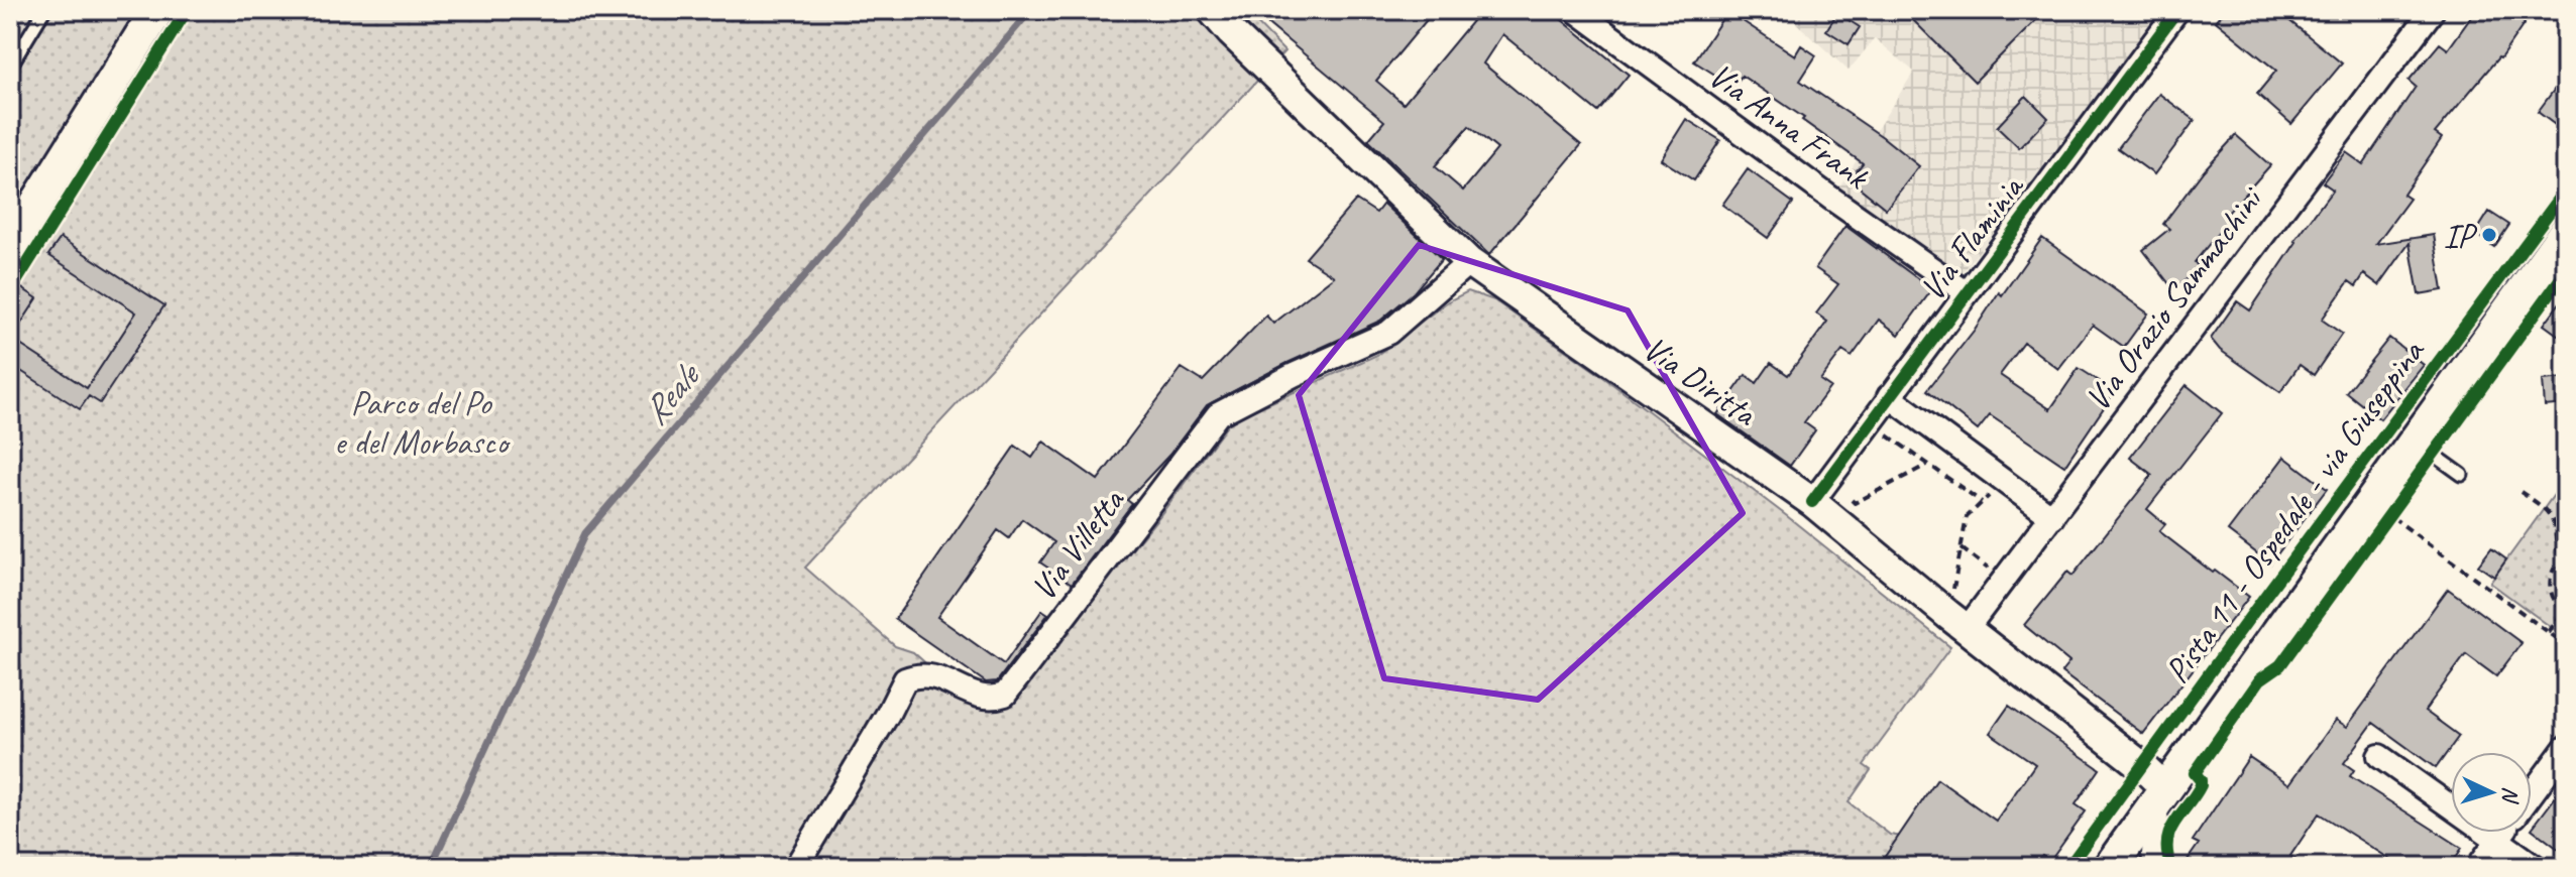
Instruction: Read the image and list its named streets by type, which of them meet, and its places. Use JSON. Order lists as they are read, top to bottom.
{
  "streets": {
    "street": [
      "Via Anna Frank",
      "Via Flaminia",
      "Via Orazio Sammachini",
      "Via Diritta",
      "Via Villetta"
    ],
    "cycle path": ["Pista 11 - Ospedale - via Giuseppina"]
  },
  "crossings": [
    ["Via Anna Frank", "Via Flaminia"],
    ["Via Flaminia", "Via Diritta"],
    ["Via Orazio Sammachini", "Via Diritta"],
    ["Via Diritta", "Via Villetta"]
  ],
  "water": ["Reale"],
  "parks": ["Parco del Po e del Morbasco"],
  "places": ["IP"],
  "north": "right"
}
